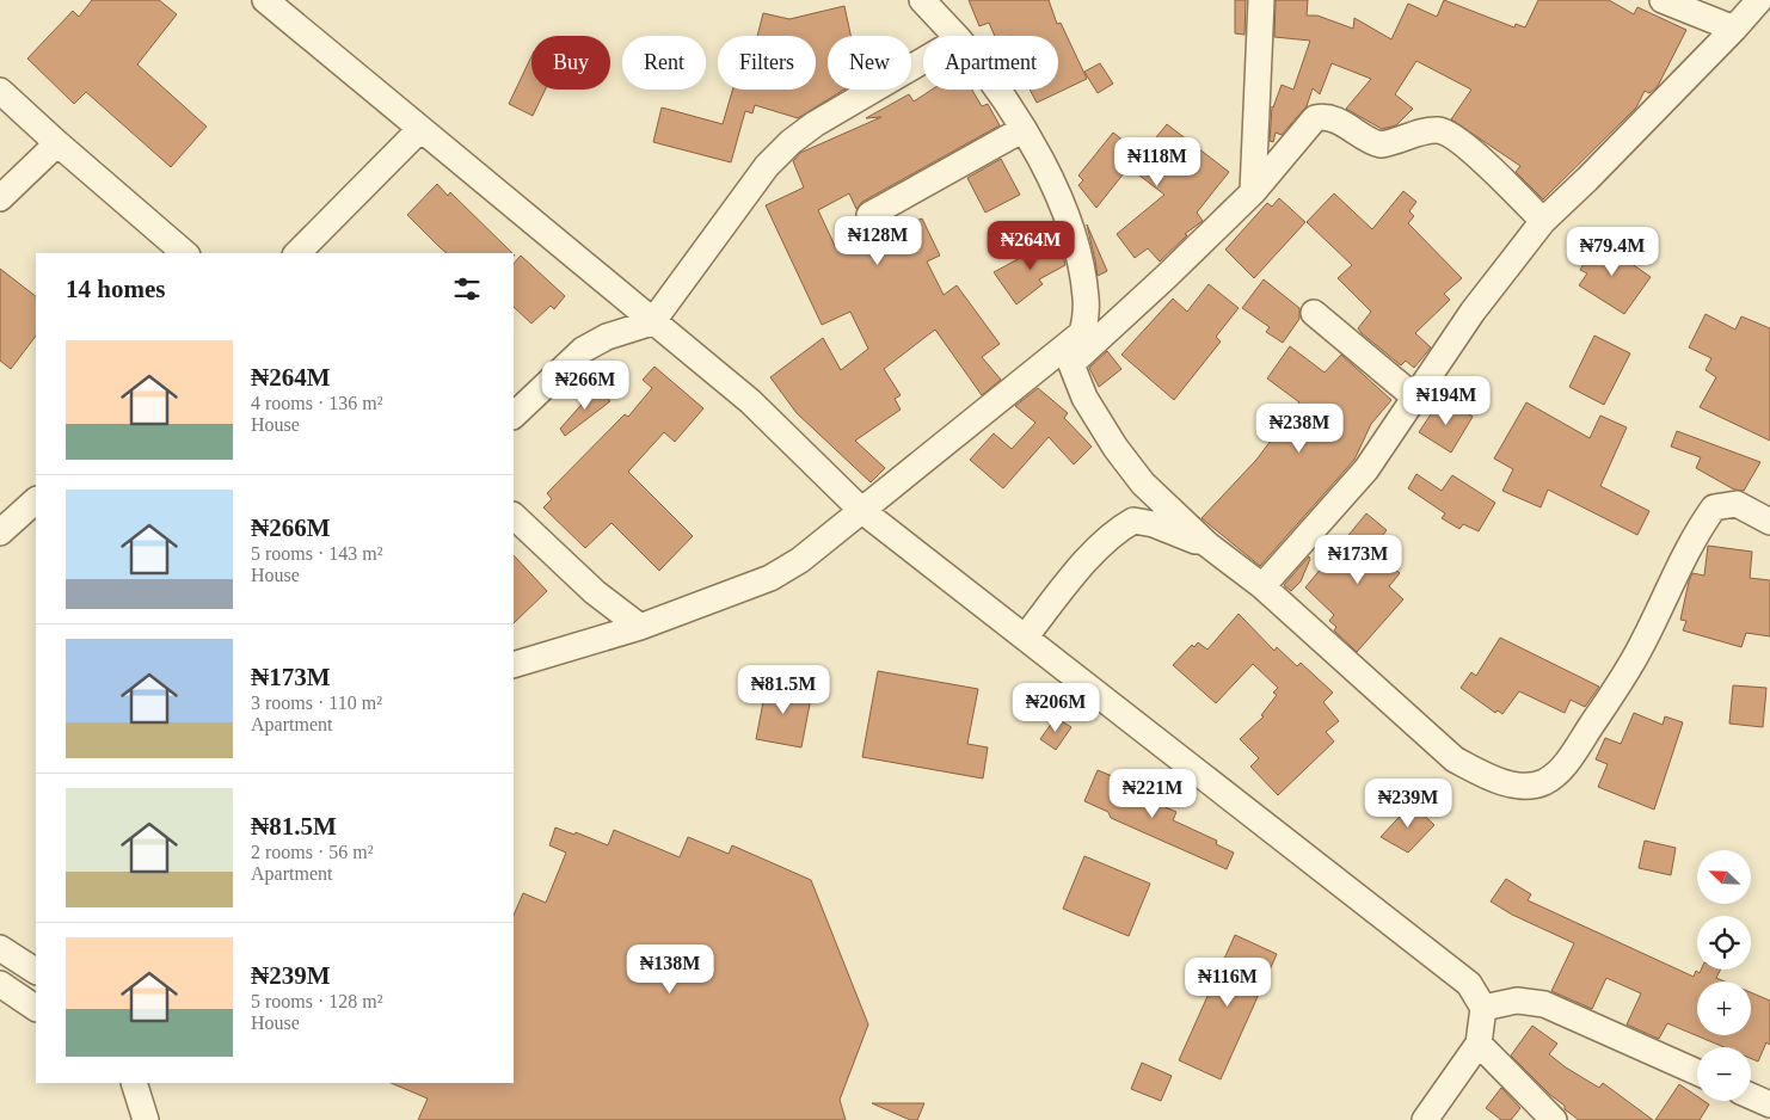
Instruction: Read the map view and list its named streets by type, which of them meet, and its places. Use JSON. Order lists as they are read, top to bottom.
{
  "north": "top left",
  "page": {
    "chip": [
      "Buy",
      "Rent",
      "Filters",
      "New",
      "Apartment"
    ],
    "price": [
      "₦118M",
      "₦128M",
      "₦264M",
      "₦79.4M",
      "₦266M",
      "₦194M",
      "₦238M",
      "₦173M",
      "₦81.5M",
      "₦206M",
      "₦221M",
      "₦239M",
      "₦138M",
      "₦116M"
    ],
    "heading": "14 homes",
    "list": [
      {
        "name": "₦264M",
        "note": "4 rooms · 136 m² · House"
      },
      {
        "name": "₦266M",
        "note": "5 rooms · 143 m² · House"
      },
      {
        "name": "₦173M",
        "note": "3 rooms · 110 m² · Apartment"
      },
      {
        "name": "₦81.5M",
        "note": "2 rooms · 56 m² · Apartment"
      },
      {
        "name": "₦239M",
        "note": "5 rooms · 128 m² · House"
      }
    ],
    "map_buttons": ["+", "−"]
  }
}
